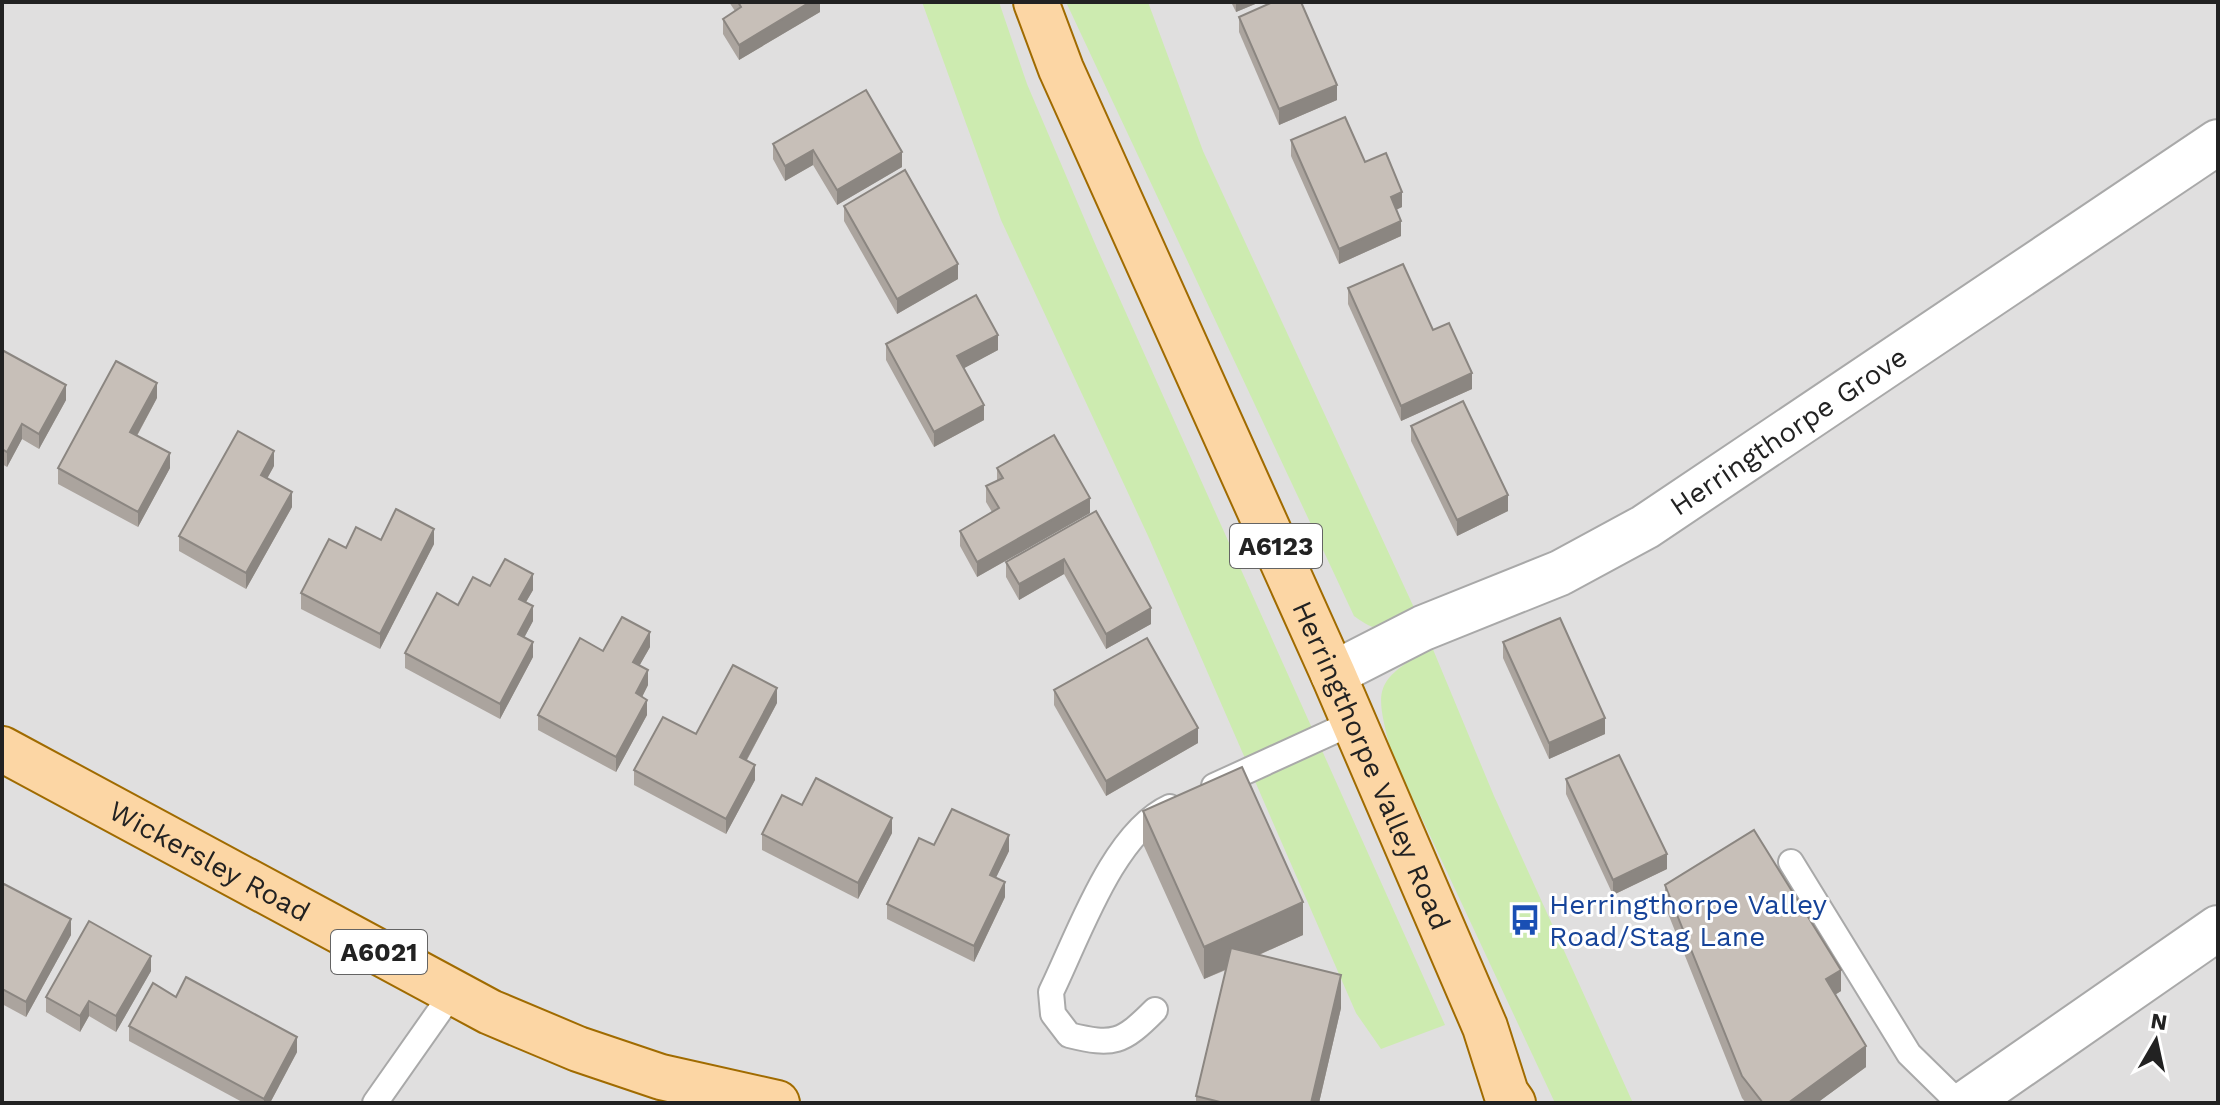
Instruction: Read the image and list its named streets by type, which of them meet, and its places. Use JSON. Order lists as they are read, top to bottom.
{
  "streets": {
    "main road": [
      "A6123",
      "Herringthorpe Valley Road",
      "Wickersley Road",
      "A6021"
    ],
    "street": ["Herringthorpe Grove"]
  },
  "crossings": [
    ["Herringthorpe Grove", "Herringthorpe Valley Road"]
  ],
  "places": {
    "bus stop": ["Herringthorpe Valley Road/Stag Lane"]
  },
  "north": "top"
}
